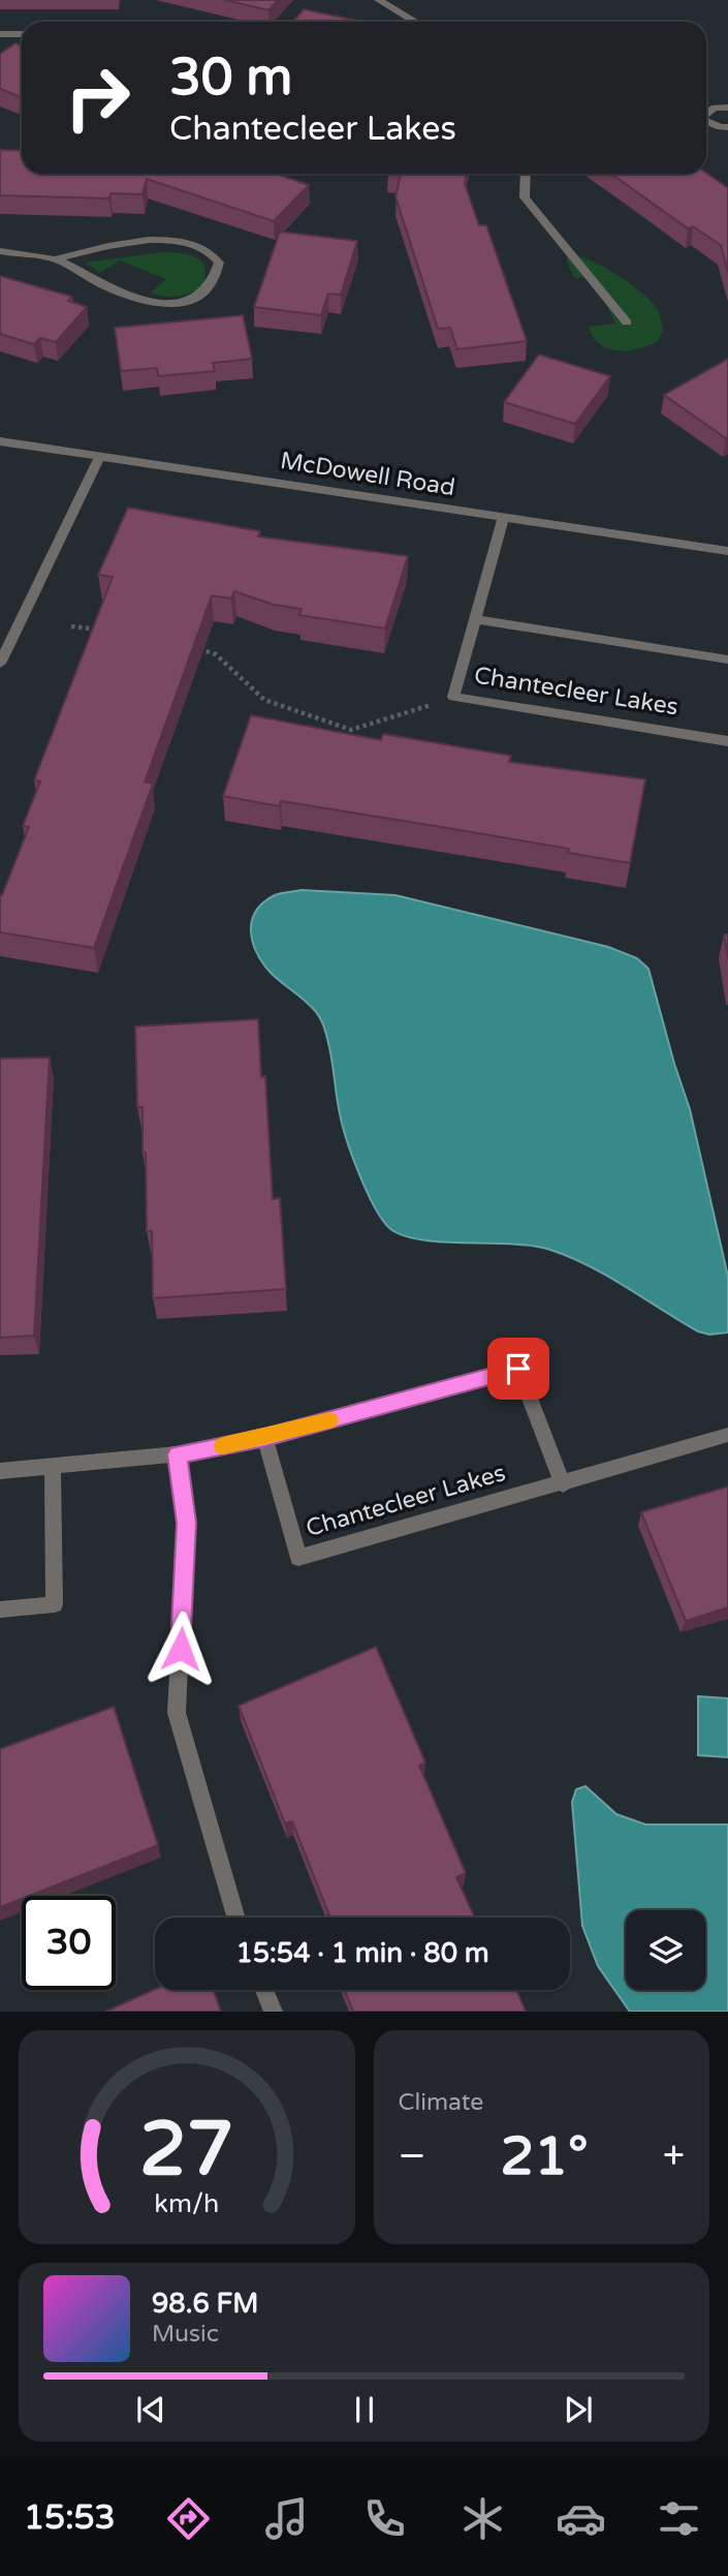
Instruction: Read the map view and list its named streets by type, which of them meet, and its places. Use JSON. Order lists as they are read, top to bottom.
{
  "streets": {
    "street": ["McDowell Road", "Chantecleer Lakes"]
  },
  "crossings": [
    ["McDowell Road", "Chantecleer Lakes"]
  ],
  "page": {
    "turn": ["30 m", "Chantecleer Lakes"],
    "limit": "30",
    "trip": "15:54 · 1 min · 80 m",
    "tile": "Climate",
    "heat": ["−", "21°", "+"],
    "song": ["98.6 FM", "Music"],
    "tabs": "15:53",
    "gauge": ["27", "km/h"]
  }
}
